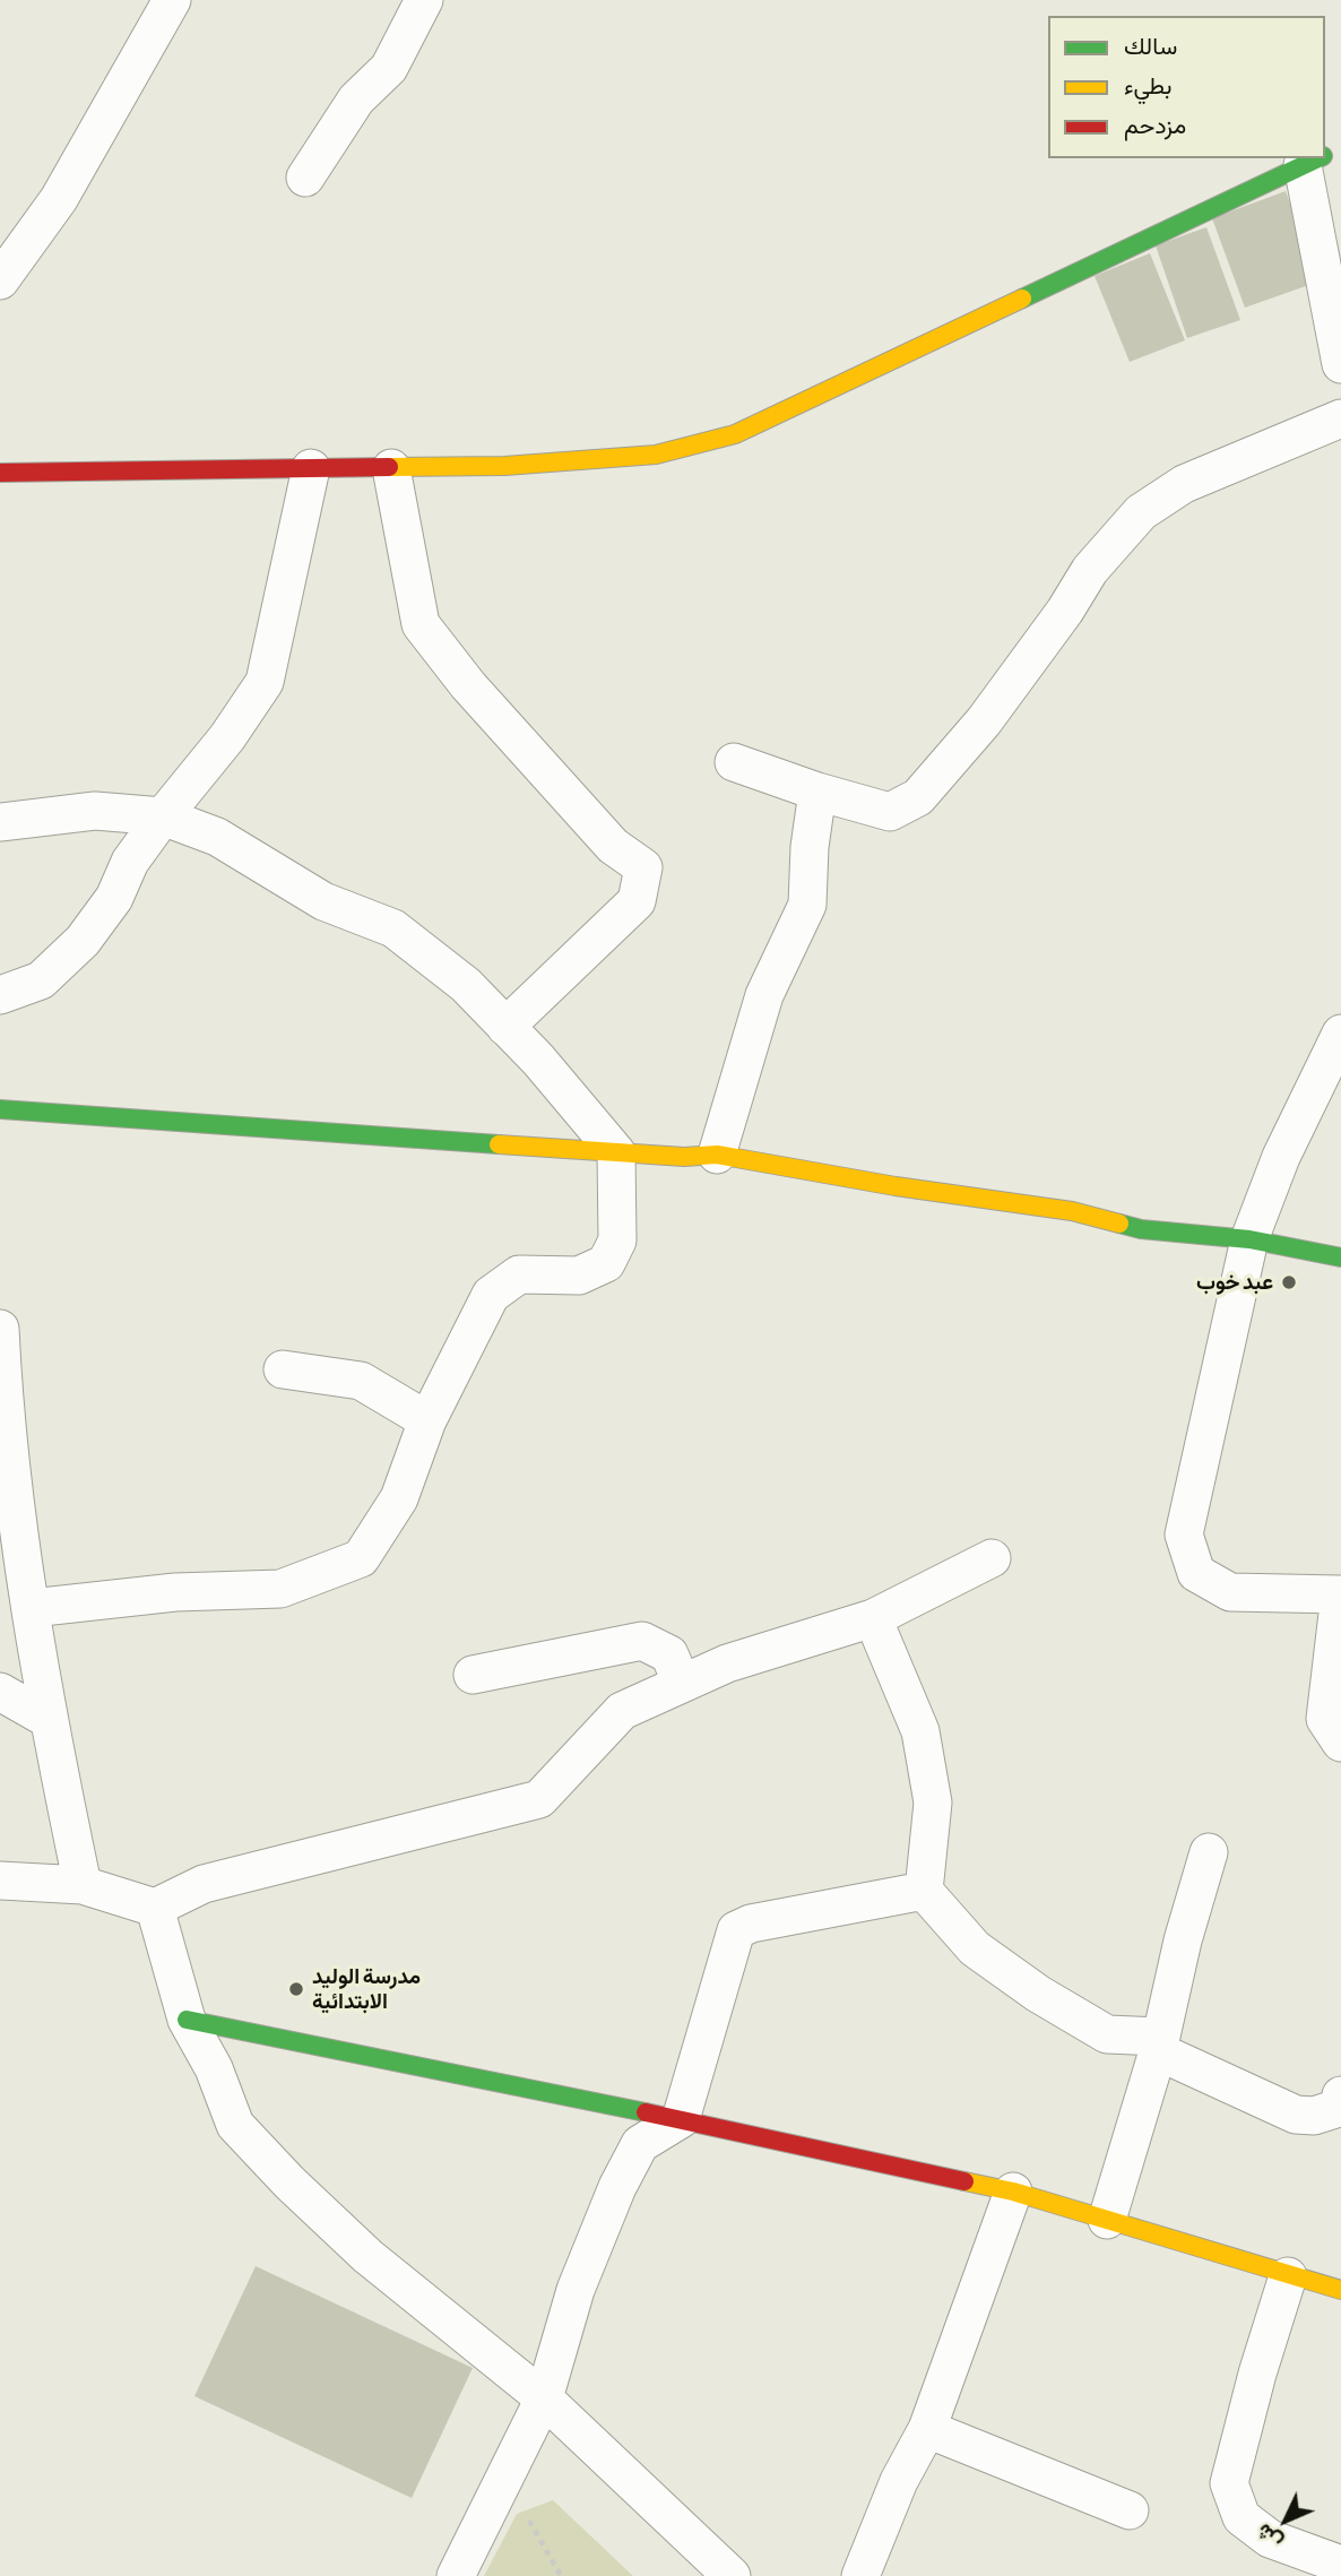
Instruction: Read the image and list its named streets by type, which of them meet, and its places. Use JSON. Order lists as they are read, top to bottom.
{
  "places": ["عبد خوب", "مدرسة الوليد الابتدائية"],
  "legend": ["سالك", "بطيء", "مزدحم"],
  "north": "bottom left"
}
